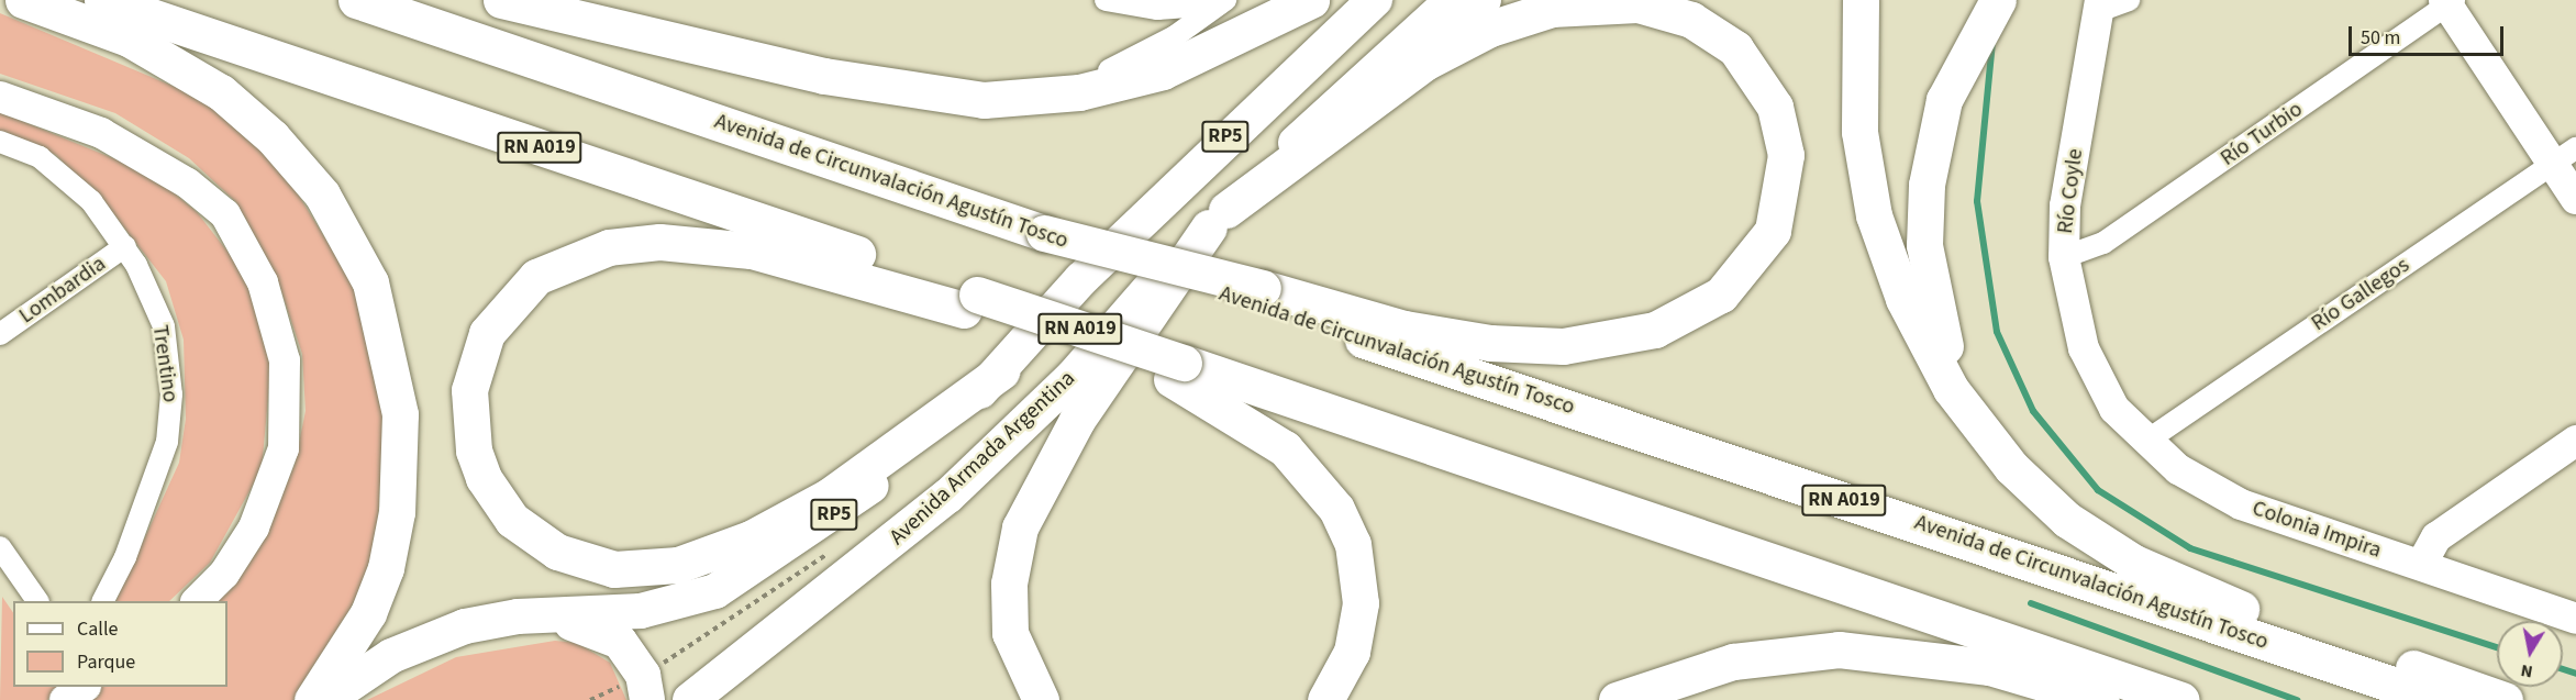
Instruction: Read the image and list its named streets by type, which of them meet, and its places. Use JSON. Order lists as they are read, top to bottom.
{
  "streets": {
    "highway": ["RN A019", "Avenida de Circunvalación Agustín Tosco"],
    "main road": ["RP5", "Avenida Armada Argentina"],
    "street": [
      "Río Turbio",
      "Río Coyle",
      "Lombardia",
      "Río Gallegos",
      "Trentino",
      "Colonia Impira"
    ]
  },
  "crossings": [
    ["Río Turbio", "Río Coyle"],
    ["Río Coyle", "Colonia Impira"],
    ["Lombardia", "Trentino"],
    ["Río Gallegos", "Colonia Impira"]
  ],
  "legend": ["Calle", "Parque"],
  "scale_bar": "50 m",
  "north": "bottom"
}
